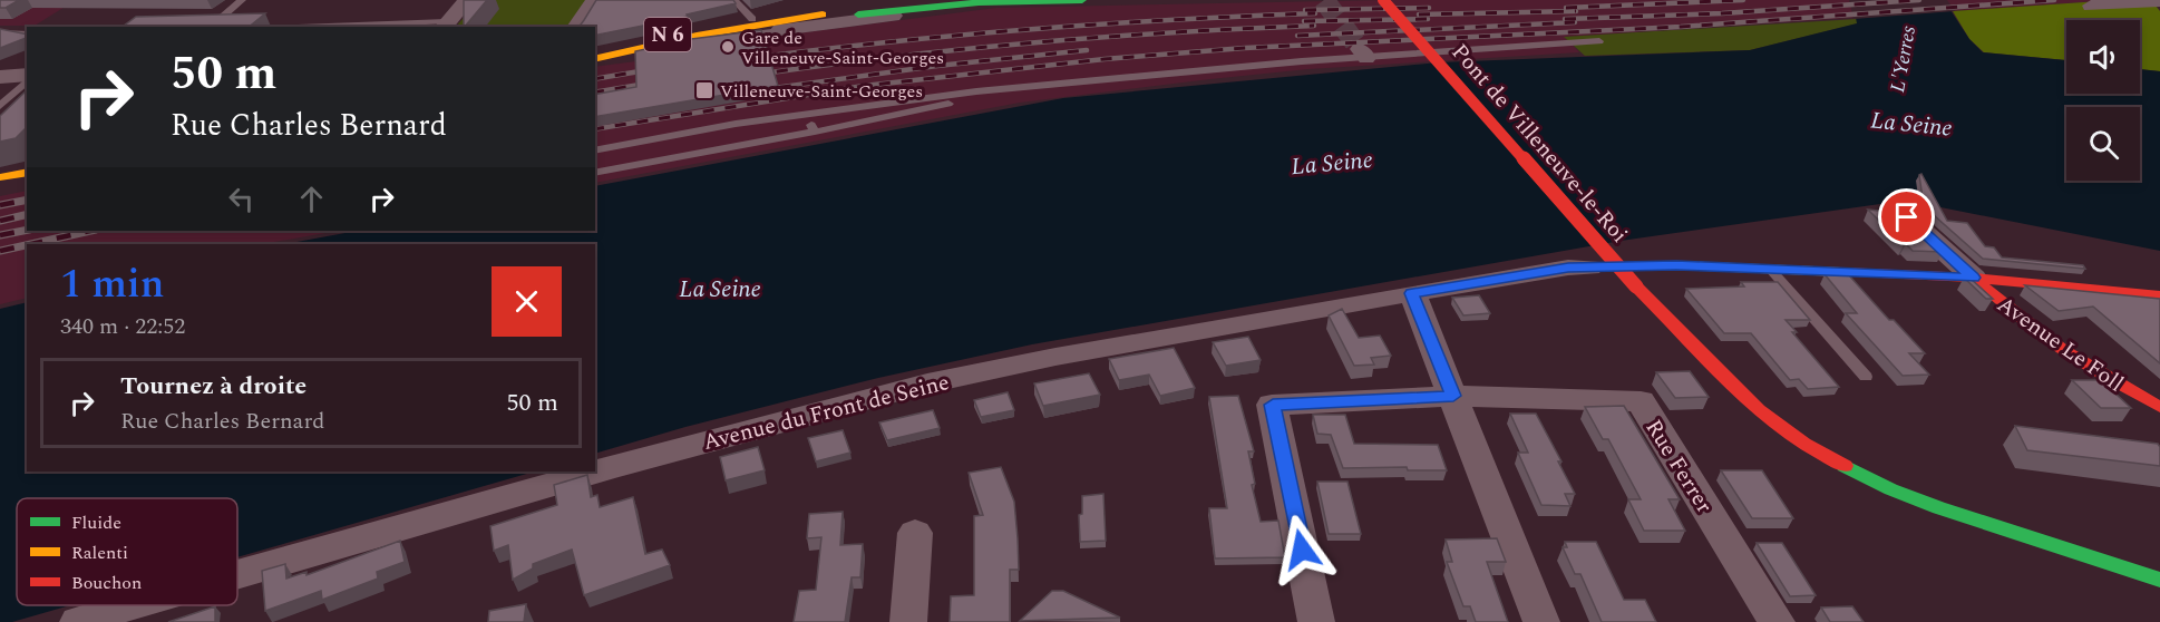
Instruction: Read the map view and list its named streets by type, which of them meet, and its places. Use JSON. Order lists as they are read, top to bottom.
{
  "streets": {
    "main road": ["N 6", "Pont de Villeneuve-le-Roi", "Avenue Le Foll"],
    "street": ["Avenue du Front de Seine", "Rue Ferrer"]
  },
  "water": ["L'Yerres", "La Seine"],
  "places": {
    "other": ["Gare de Villeneuve-Saint-Georges"],
    "transit": ["Villeneuve-Saint-Georges"]
  },
  "legend": ["Fluide", "Ralenti", "Bouchon"],
  "page": {
    "turn": ["50 m", "Rue Charles Bernard"],
    "heading": ["1 min", "340 m · 22:52"],
    "list": [
      {
        "name": "Tournez à droite",
        "note": "Rue Charles Bernard",
        "value": "50 m"
      }
    ]
  }
}
